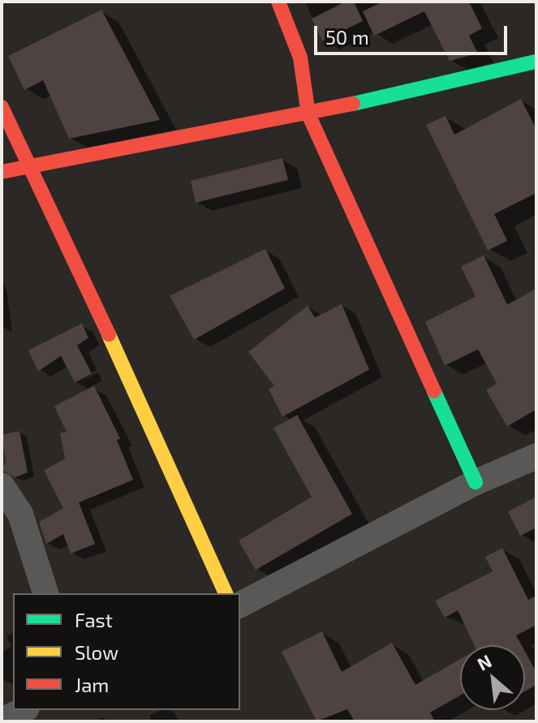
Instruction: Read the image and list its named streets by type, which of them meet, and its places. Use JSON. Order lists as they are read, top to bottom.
{
  "legend": ["Fast", "Slow", "Jam"],
  "scale_bar": "50 m",
  "north": "top left"
}
